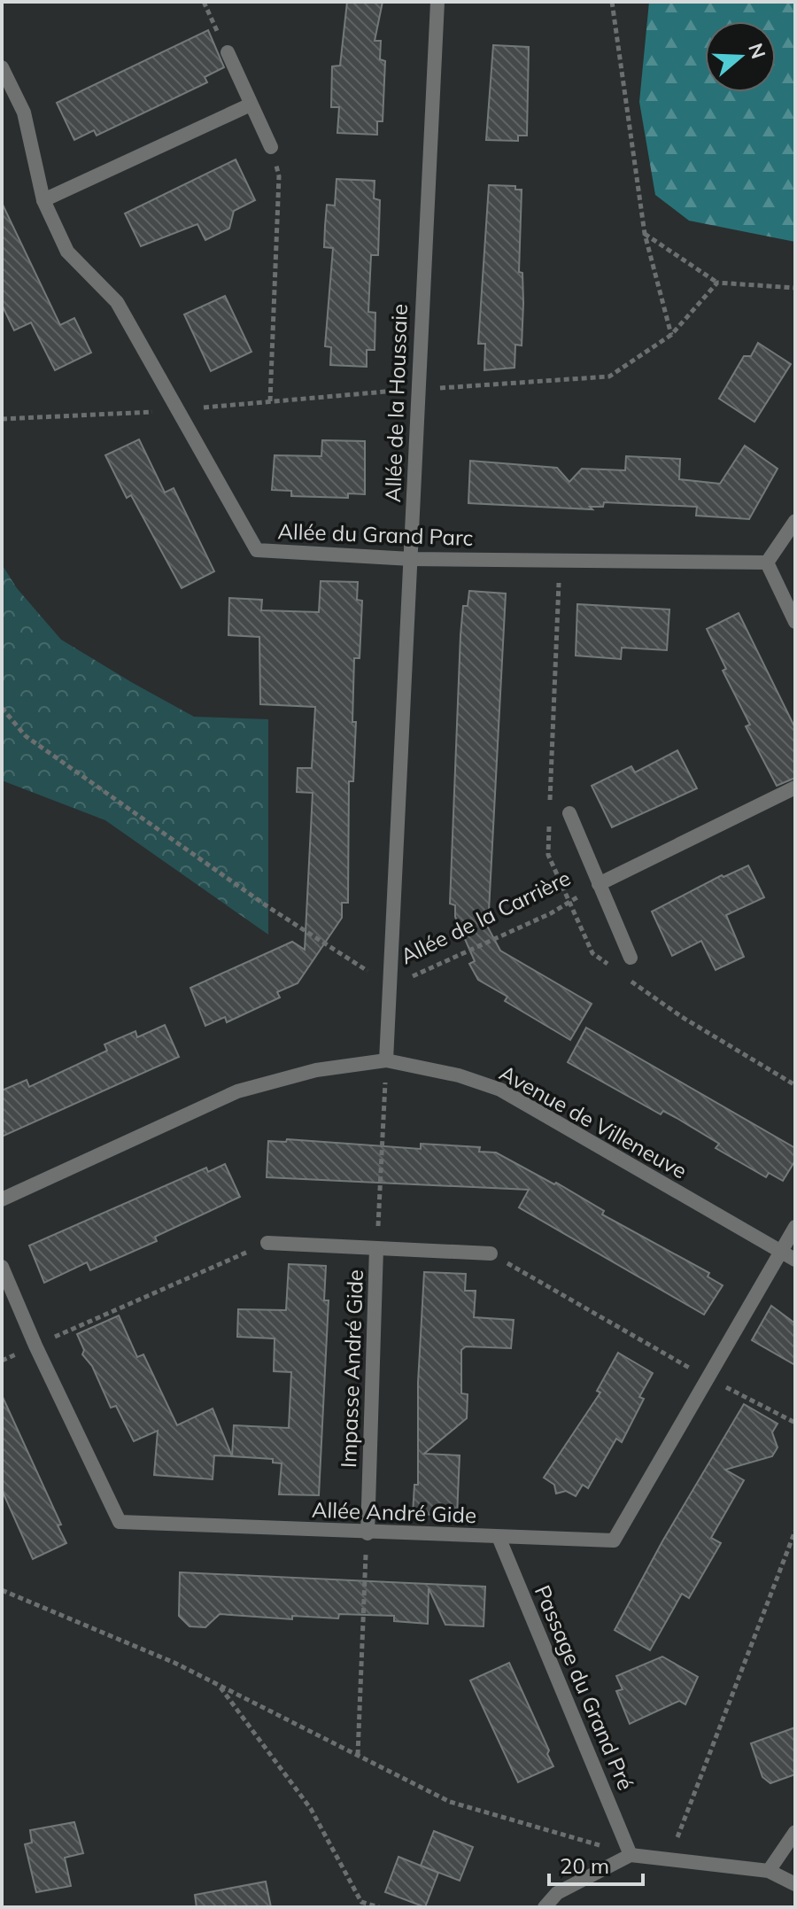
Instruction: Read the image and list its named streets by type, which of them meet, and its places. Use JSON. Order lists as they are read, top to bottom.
{
  "streets": {
    "street": [
      "Allée de la Houssaie",
      "Allée du Grand Parc",
      "Allée de la Carrière",
      "Avenue de Villeneuve",
      "Impasse André Gide",
      "Allée André Gide",
      "Passage du Grand Pré"
    ]
  },
  "crossings": [
    ["Allée de la Houssaie", "Allée du Grand Parc"],
    ["Allée de la Houssaie", "Allée de la Carrière"],
    ["Allée de la Houssaie", "Avenue de Villeneuve"],
    ["Avenue de Villeneuve", "Allée André Gide"],
    ["Impasse André Gide", "Allée André Gide"],
    ["Allée André Gide", "Passage du Grand Pré"]
  ],
  "scale_bar": "20 m",
  "north": "right"
}
